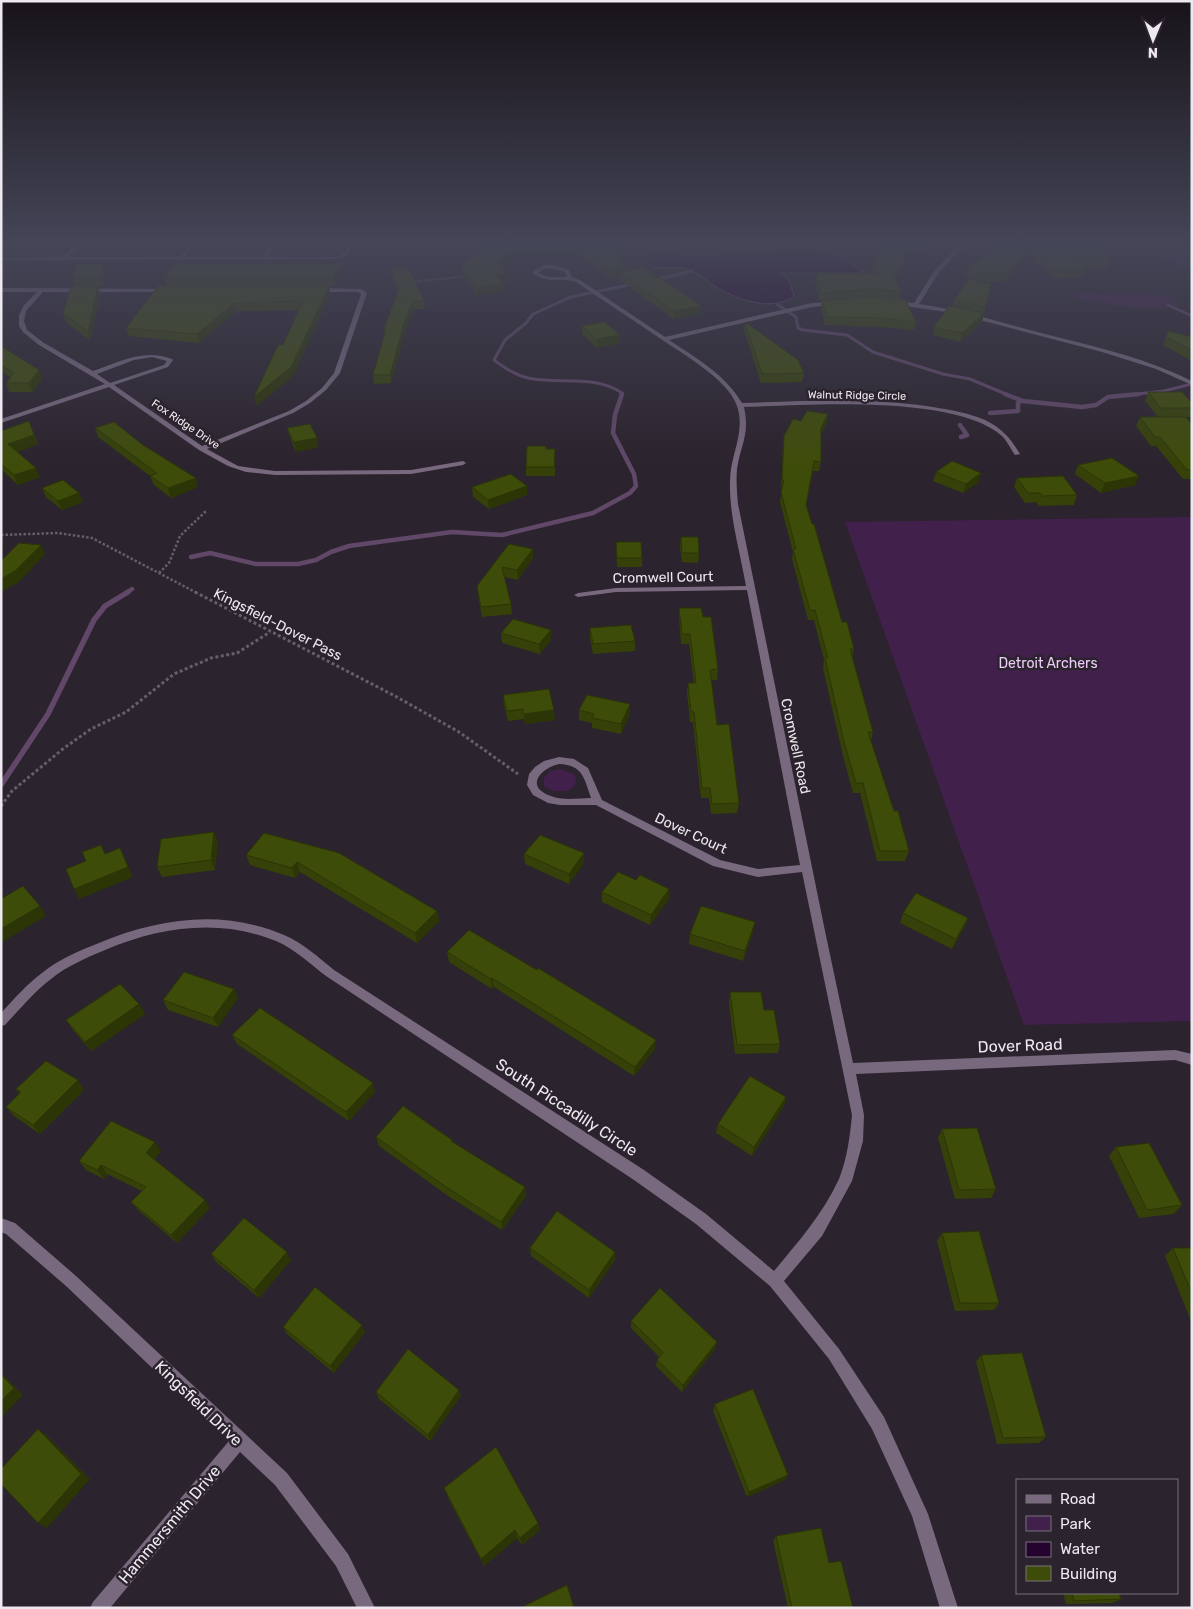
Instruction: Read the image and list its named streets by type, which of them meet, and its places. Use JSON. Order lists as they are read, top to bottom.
{
  "streets": {
    "street": [
      "Walnut Ridge Circle",
      "Fox Ridge Drive",
      "Cromwell Court",
      "Cromwell Road",
      "Dover Court",
      "Dover Road",
      "South Piccadilly Circle",
      "Kingsfield Drive",
      "Hammersmith Drive"
    ],
    "path": ["Kingsfield-Dover Pass"]
  },
  "crossings": [
    ["Walnut Ridge Circle", "Cromwell Road"],
    ["Cromwell Court", "Cromwell Road"],
    ["Kingsfield-Dover Pass", "Dover Court"],
    ["Cromwell Road", "Dover Court"],
    ["Cromwell Road", "Dover Road"],
    ["Cromwell Road", "South Piccadilly Circle"],
    ["Kingsfield Drive", "Hammersmith Drive"]
  ],
  "parks": ["Detroit Archers"],
  "legend": [
    "Road",
    "Park",
    "Water",
    "Building"
  ],
  "north": "bottom"
}
